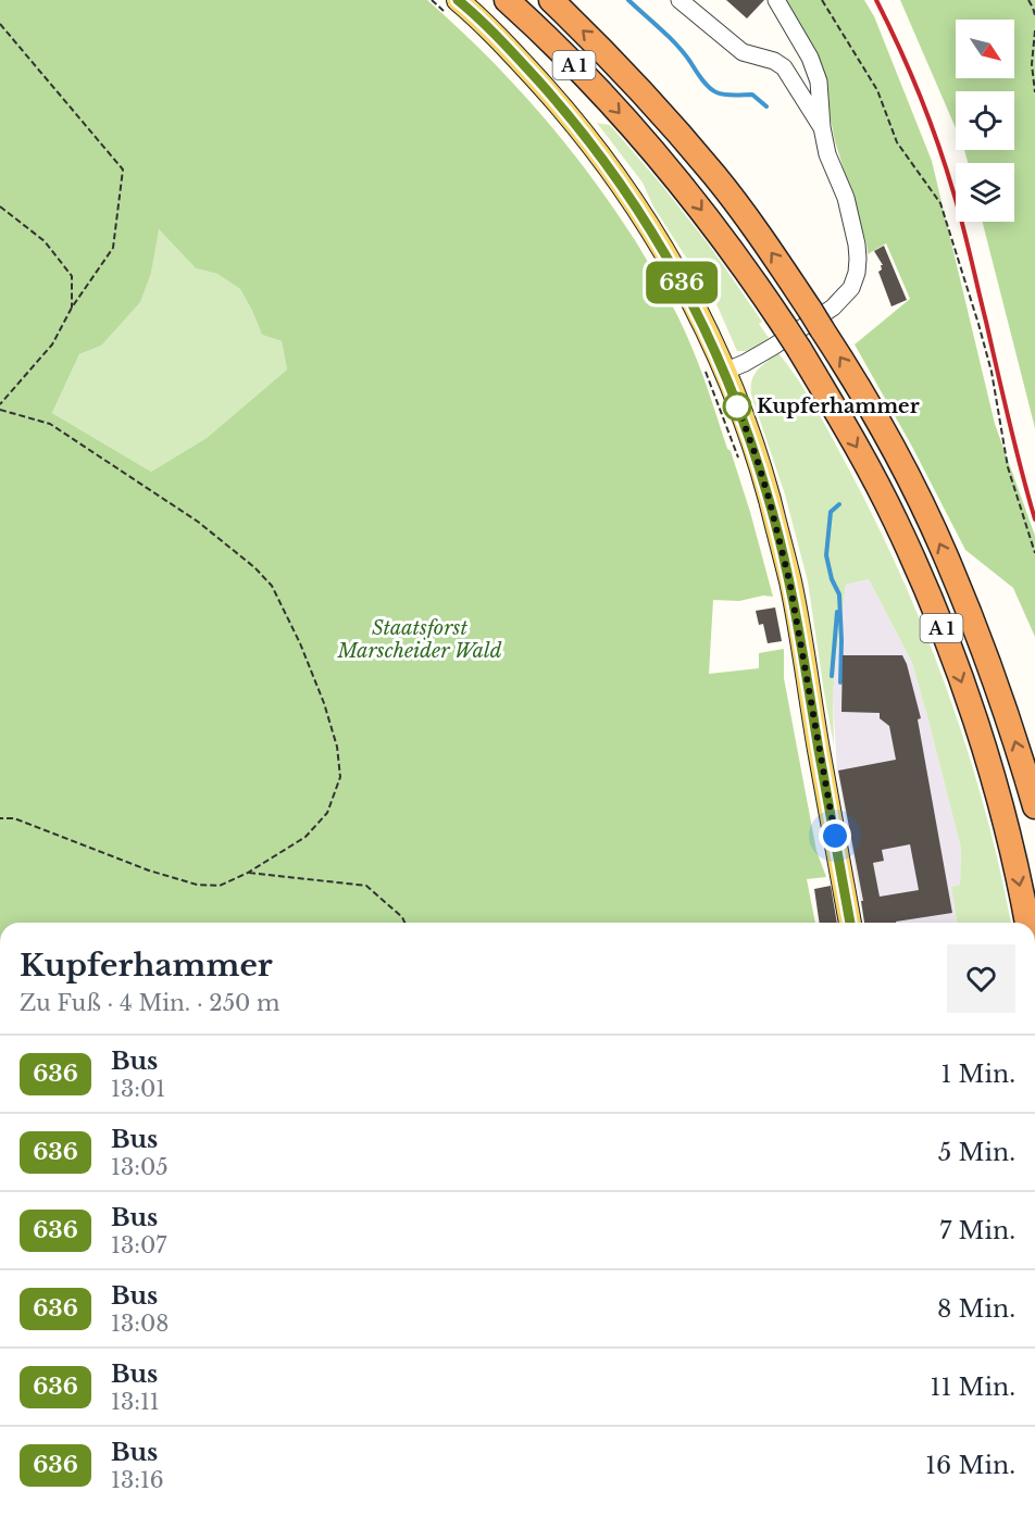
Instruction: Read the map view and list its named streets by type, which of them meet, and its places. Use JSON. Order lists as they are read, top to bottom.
{
  "streets": {
    "highway": ["A 1"]
  },
  "parks": ["Staatsforst Marscheider Wald"],
  "places": ["Kupferhammer"],
  "lines": ["bus line 636"],
  "north": "bottom right",
  "page": {
    "on_map": "636",
    "heading": ["Kupferhammer", "Zu Fuß · 4 Min. · 250 m"],
    "list": [
      {
        "mark": "636",
        "name": "Bus",
        "note": "13:01",
        "value": "1 Min."
      },
      {
        "mark": "636",
        "name": "Bus",
        "note": "13:05",
        "value": "5 Min."
      },
      {
        "mark": "636",
        "name": "Bus",
        "note": "13:07",
        "value": "7 Min."
      },
      {
        "mark": "636",
        "name": "Bus",
        "note": "13:08",
        "value": "8 Min."
      },
      {
        "mark": "636",
        "name": "Bus",
        "note": "13:11",
        "value": "11 Min."
      },
      {
        "mark": "636",
        "name": "Bus",
        "note": "13:16",
        "value": "16 Min."
      }
    ]
  }
}
